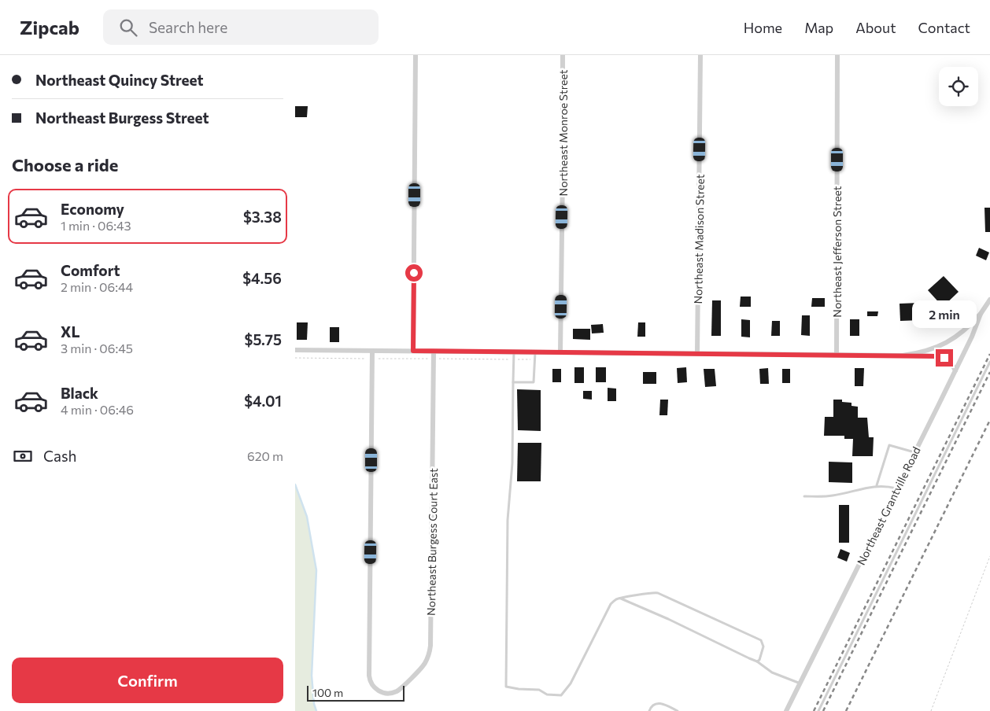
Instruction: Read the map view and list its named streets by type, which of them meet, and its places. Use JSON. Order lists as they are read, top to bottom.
{
  "streets": {
    "street": [
      "Northeast Monroe Street",
      "Northeast Madison Street",
      "Northeast Jefferson Street",
      "Northeast Grantville Road",
      "Northeast Burgess Court East"
    ]
  },
  "scale_bar": "100 m",
  "page": {
    "header": "Zipcab",
    "search": "Search here",
    "nav": [
      "Home",
      "Map",
      "About",
      "Contact"
    ],
    "banner": ["Northeast Quincy Street", "Northeast Burgess Street"],
    "heading": "Choose a ride",
    "list": [
      {
        "name": "Economy",
        "note": "1 min · 06:43",
        "value": "$3.38"
      },
      {
        "name": "Comfort",
        "note": "2 min · 06:44",
        "value": "$4.56"
      },
      {
        "name": "XL",
        "note": "3 min · 06:45",
        "value": "$5.75"
      },
      {
        "name": "Black",
        "note": "4 min · 06:46",
        "value": "$4.01"
      }
    ],
    "bubble": "2 min",
    "pay": ["Cash", "620 m"],
    "buttons": "Confirm",
    "scale": "100 m"
  }
}
